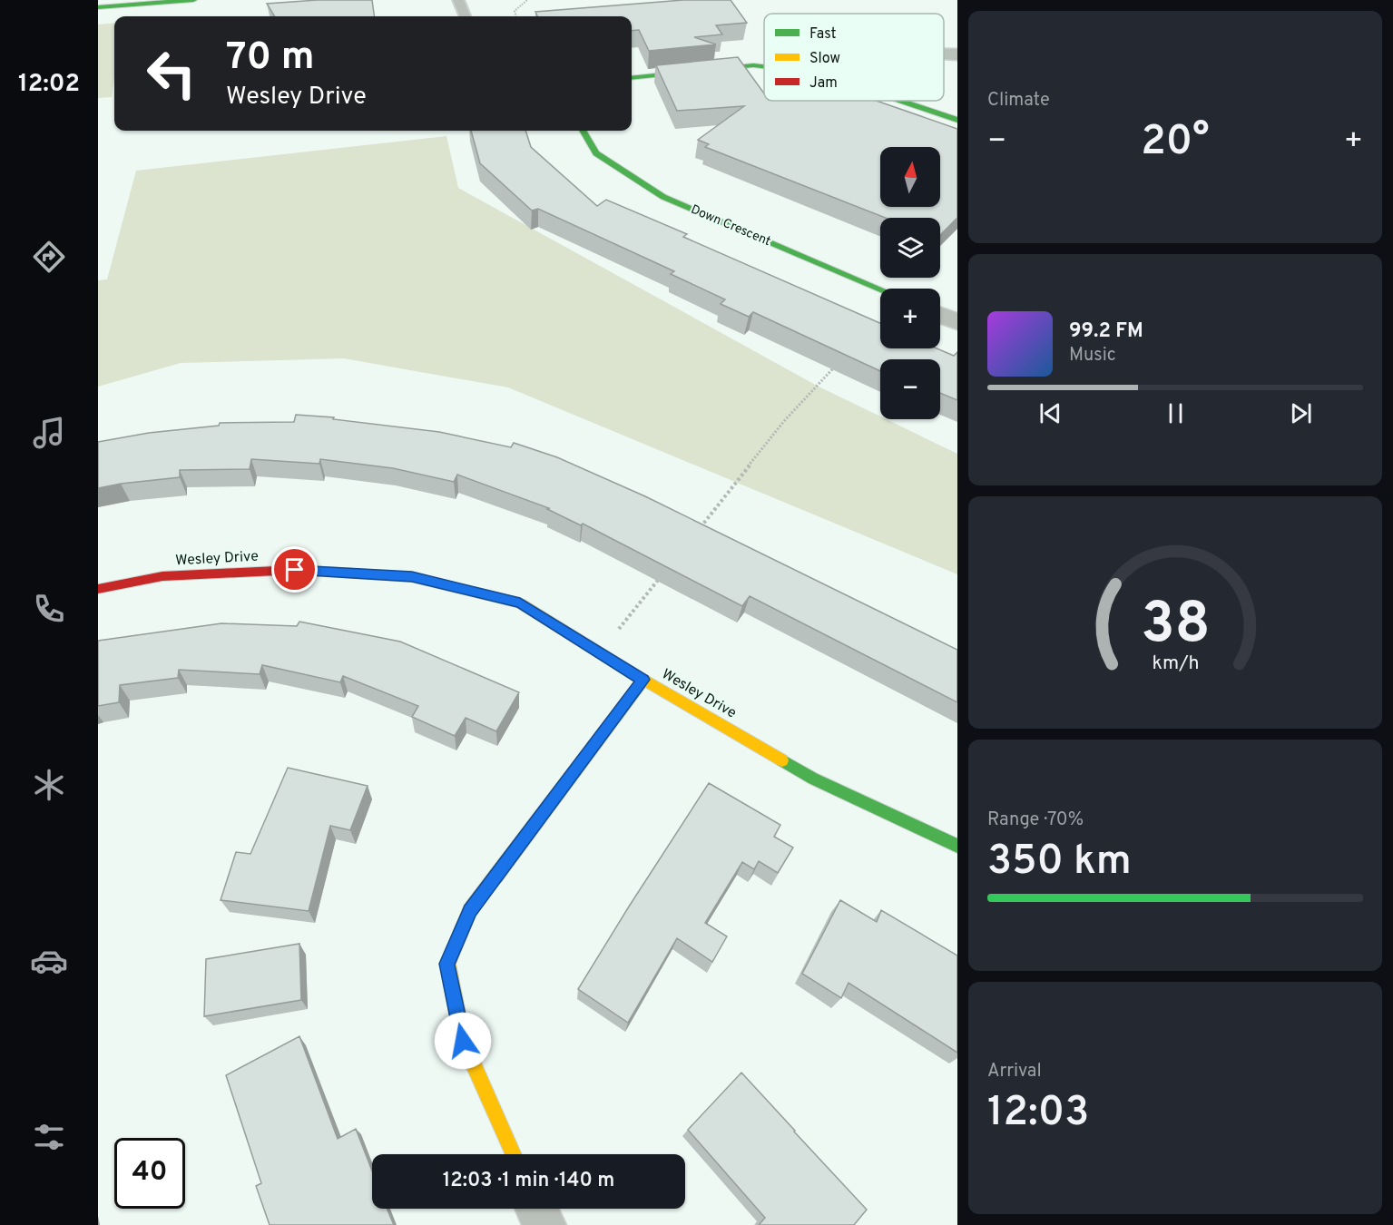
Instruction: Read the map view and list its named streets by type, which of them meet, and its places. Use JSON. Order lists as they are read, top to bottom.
{
  "streets": {
    "street": ["Down Crescent", "Wesley Drive"]
  },
  "legend": ["Fast", "Slow", "Jam"],
  "north": "top",
  "page": {
    "tabs": "12:02",
    "tile": [
      "Climate",
      ["Range · 70%", "350 km"],
      ["Arrival", "12:03"]
    ],
    "turn": ["70 m", "Wesley Drive"],
    "heat": ["−", "20°", "+"],
    "map_buttons": ["+", "−"],
    "song": ["99.2 FM", "Music"],
    "limit": "40",
    "trip": "12:03 · 1 min · 140 m",
    "gauge": ["38", "km/h"]
  }
}
